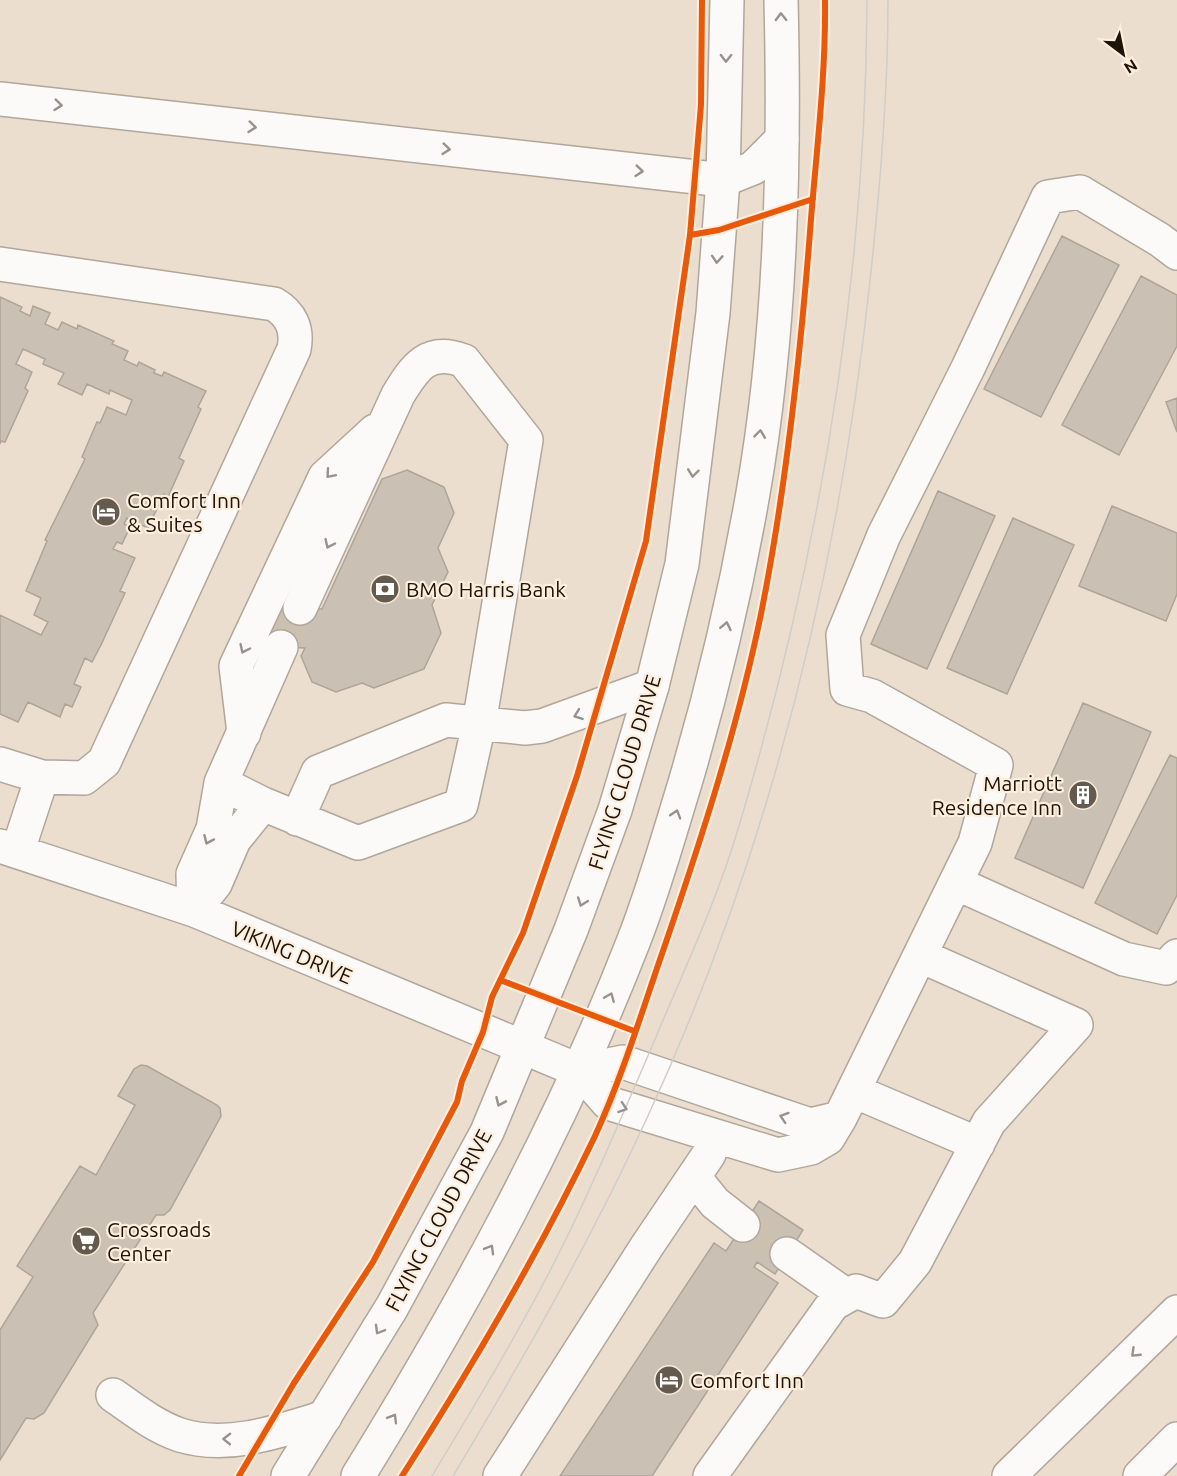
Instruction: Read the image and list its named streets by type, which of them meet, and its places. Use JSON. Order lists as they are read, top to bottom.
{
  "streets": {
    "main road": ["FLYING CLOUD DRIVE", "VIKING DRIVE"]
  },
  "crossings": [
    ["FLYING CLOUD DRIVE", "VIKING DRIVE"]
  ],
  "places": {
    "hotel": ["Comfort Inn & Suites", "Comfort Inn"],
    "bank": ["BMO Harris Bank"],
    "building": ["Marriott Residence Inn"],
    "supermarket": ["Crossroads Center"]
  },
  "north": "bottom right"
}
